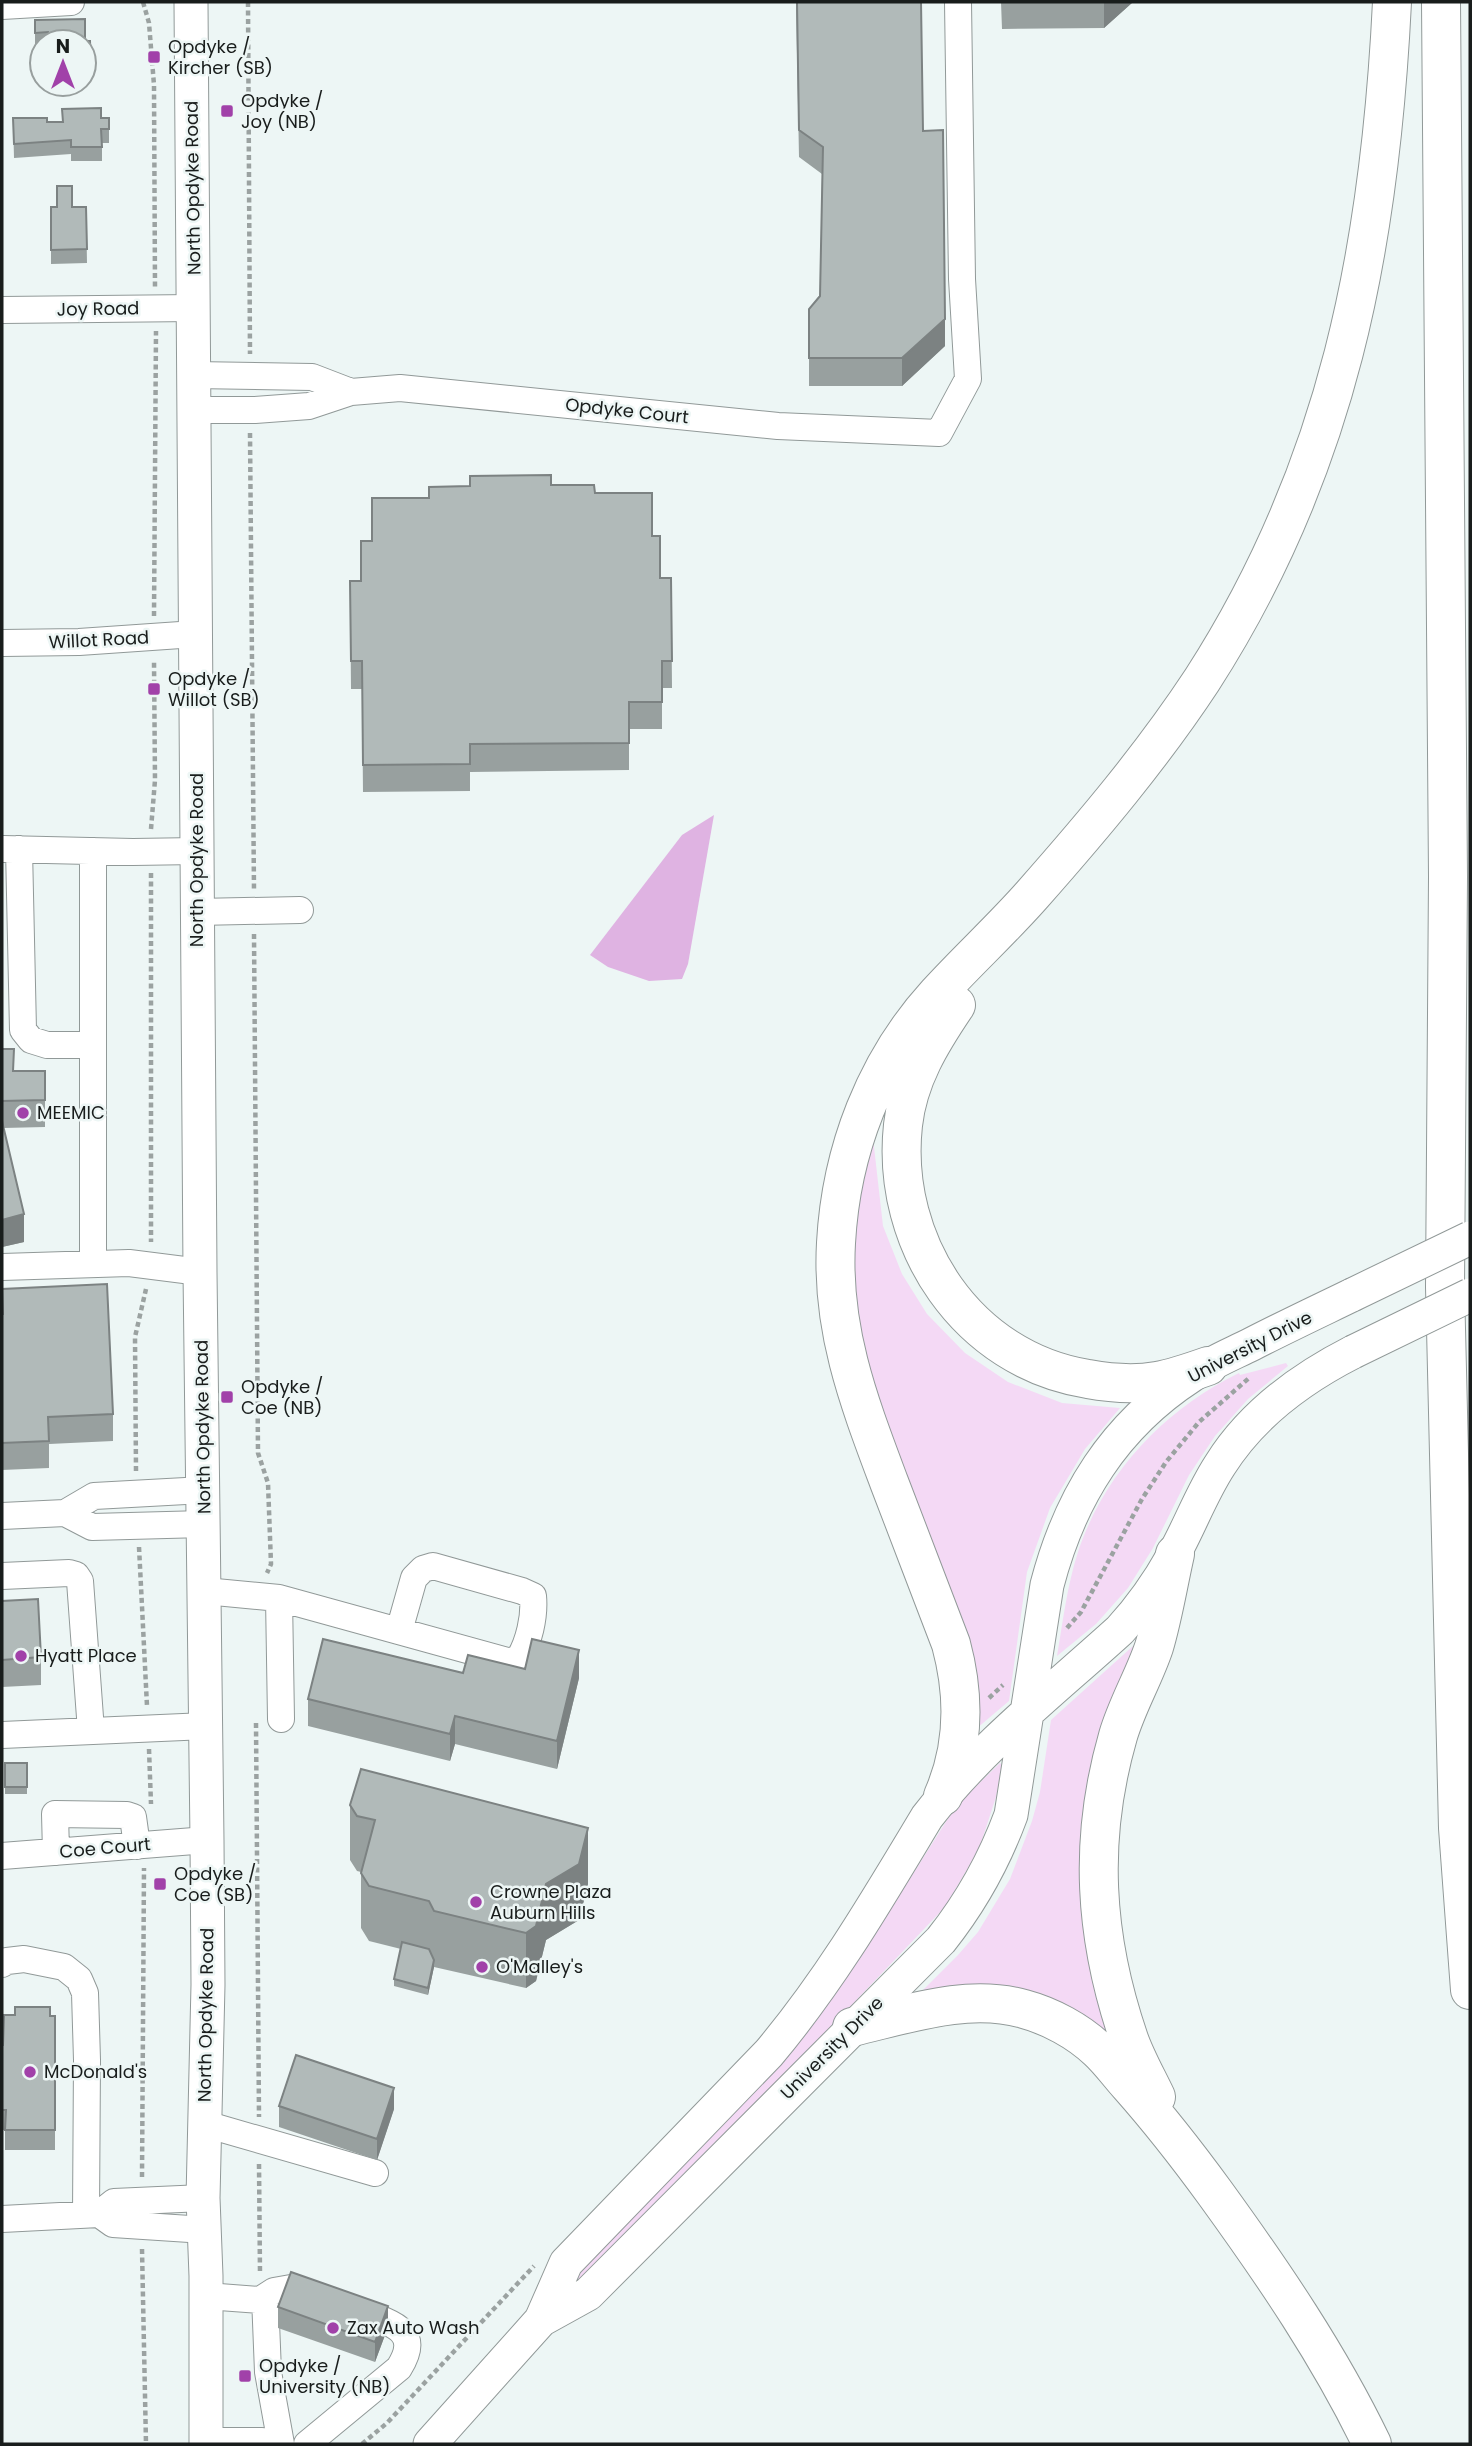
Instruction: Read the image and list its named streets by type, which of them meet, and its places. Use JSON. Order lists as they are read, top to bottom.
{
  "streets": {
    "main road": ["North Opdyke Road", "University Drive"],
    "street": [
      "Joy Road",
      "Opdyke Court",
      "Willot Road",
      "Coe Court"
    ]
  },
  "crossings": [
    ["North Opdyke Road", "Joy Road"],
    ["North Opdyke Road", "Willot Road"],
    ["North Opdyke Road", "Coe Court"]
  ],
  "places": {
    "transit": [
      "Opdyke / Kircher (SB)",
      "Opdyke / Joy (NB)",
      "Opdyke / Willot (SB)",
      "Opdyke / Coe (NB)",
      "Opdyke / Coe (SB)",
      "Opdyke / University (NB)"
    ],
    "other": [
      "MEEMIC",
      "Hyatt Place",
      "Crowne Plaza Auburn Hills",
      "O'Malley's",
      "McDonald's",
      "Zax Auto Wash"
    ]
  },
  "north": "top"
}
